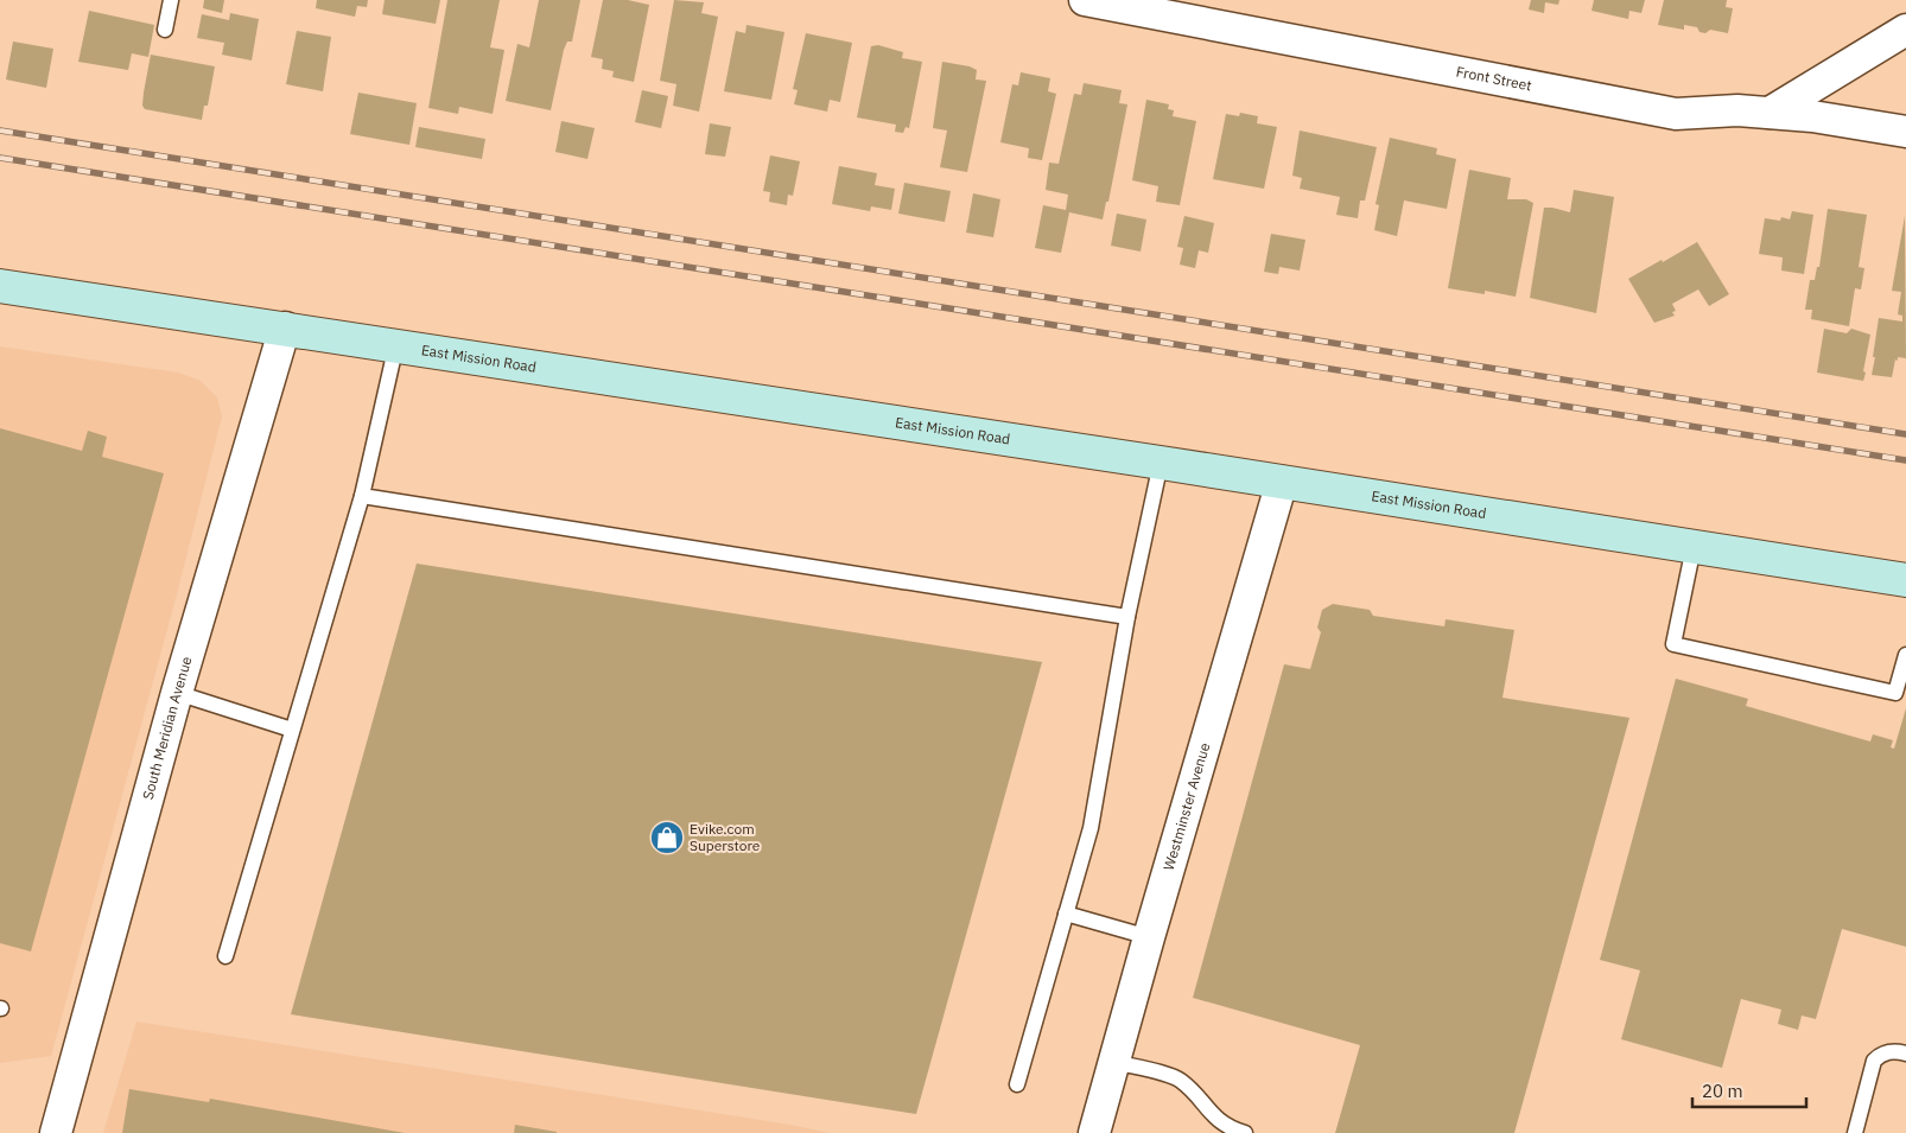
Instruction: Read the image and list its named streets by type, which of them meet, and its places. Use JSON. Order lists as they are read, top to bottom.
{
  "streets": {
    "main road": ["East Mission Road"],
    "street": ["Front Street", "South Meridian Avenue", "Westminster Avenue"]
  },
  "crossings": [
    ["East Mission Road", "South Meridian Avenue"],
    ["East Mission Road", "Westminster Avenue"]
  ],
  "places": {
    "shop": ["Evike.com Superstore"]
  },
  "scale_bar": "20 m"
}
